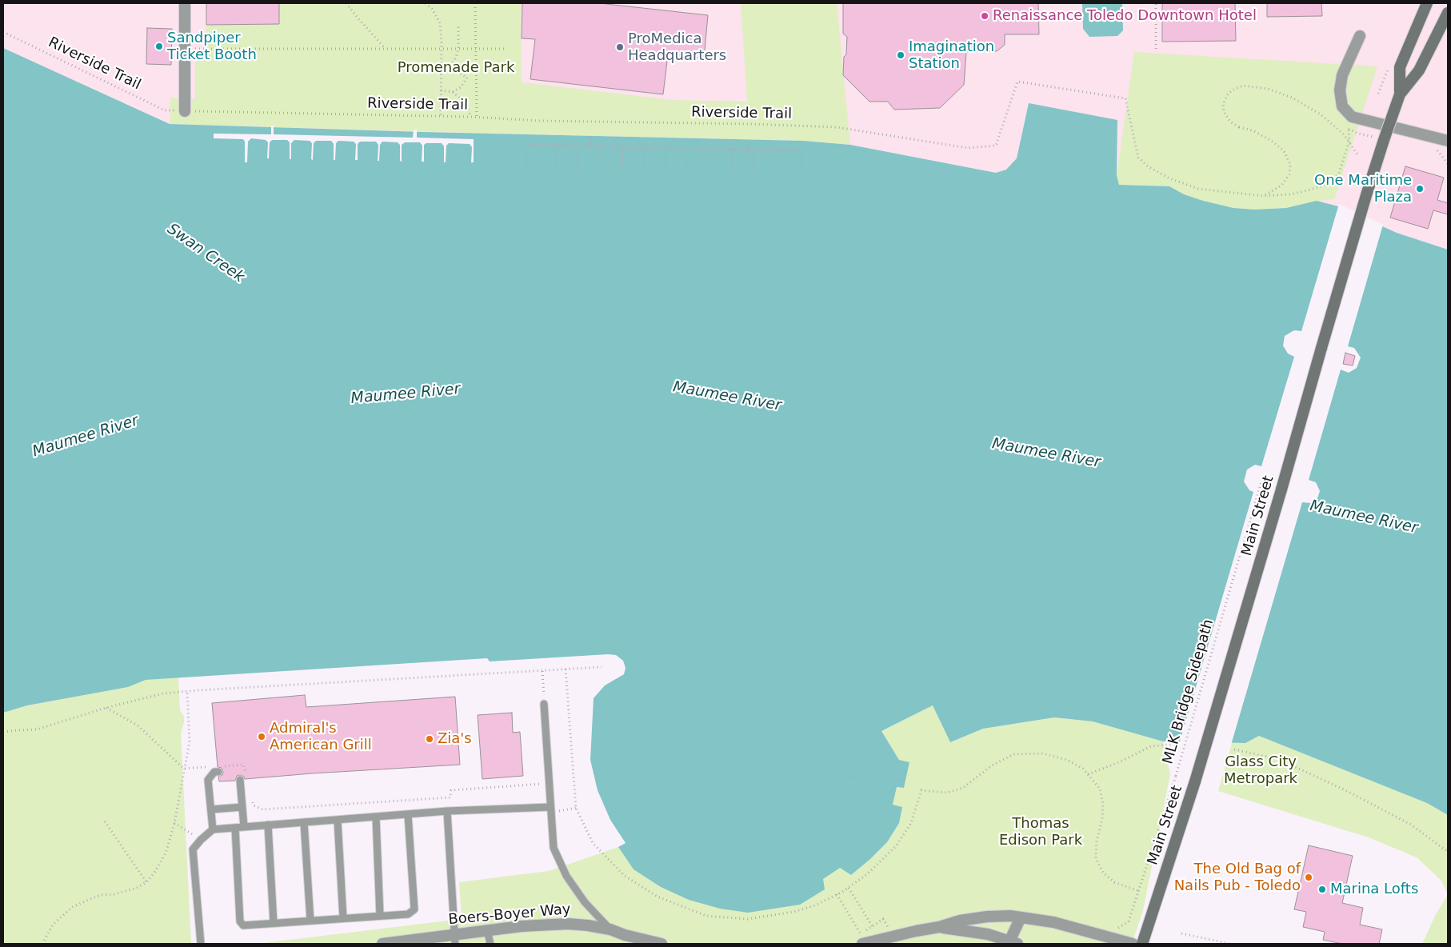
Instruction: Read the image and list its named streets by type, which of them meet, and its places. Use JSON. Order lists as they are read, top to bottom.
{
  "streets": {
    "main road": ["Main Street"],
    "street": ["Boers-Boyer Way"],
    "path": ["Riverside Trail", "MLK Bridge Sidepath"]
  },
  "water": ["Swan Creek", "Maumee River"],
  "parks": ["Promenade Park", "Glass City Metropark", "Thomas Edison Park"],
  "places": [
    "Renaissance Toledo Downtown Hotel",
    "Sandpiper Ticket Booth",
    "ProMedica Headquarters",
    "Imagination Station",
    "One Maritime Plaza",
    "Admiral's American Grill",
    "Zia's",
    "The Old Bag of Nails Pub - Toledo",
    "Marina Lofts"
  ]
}
